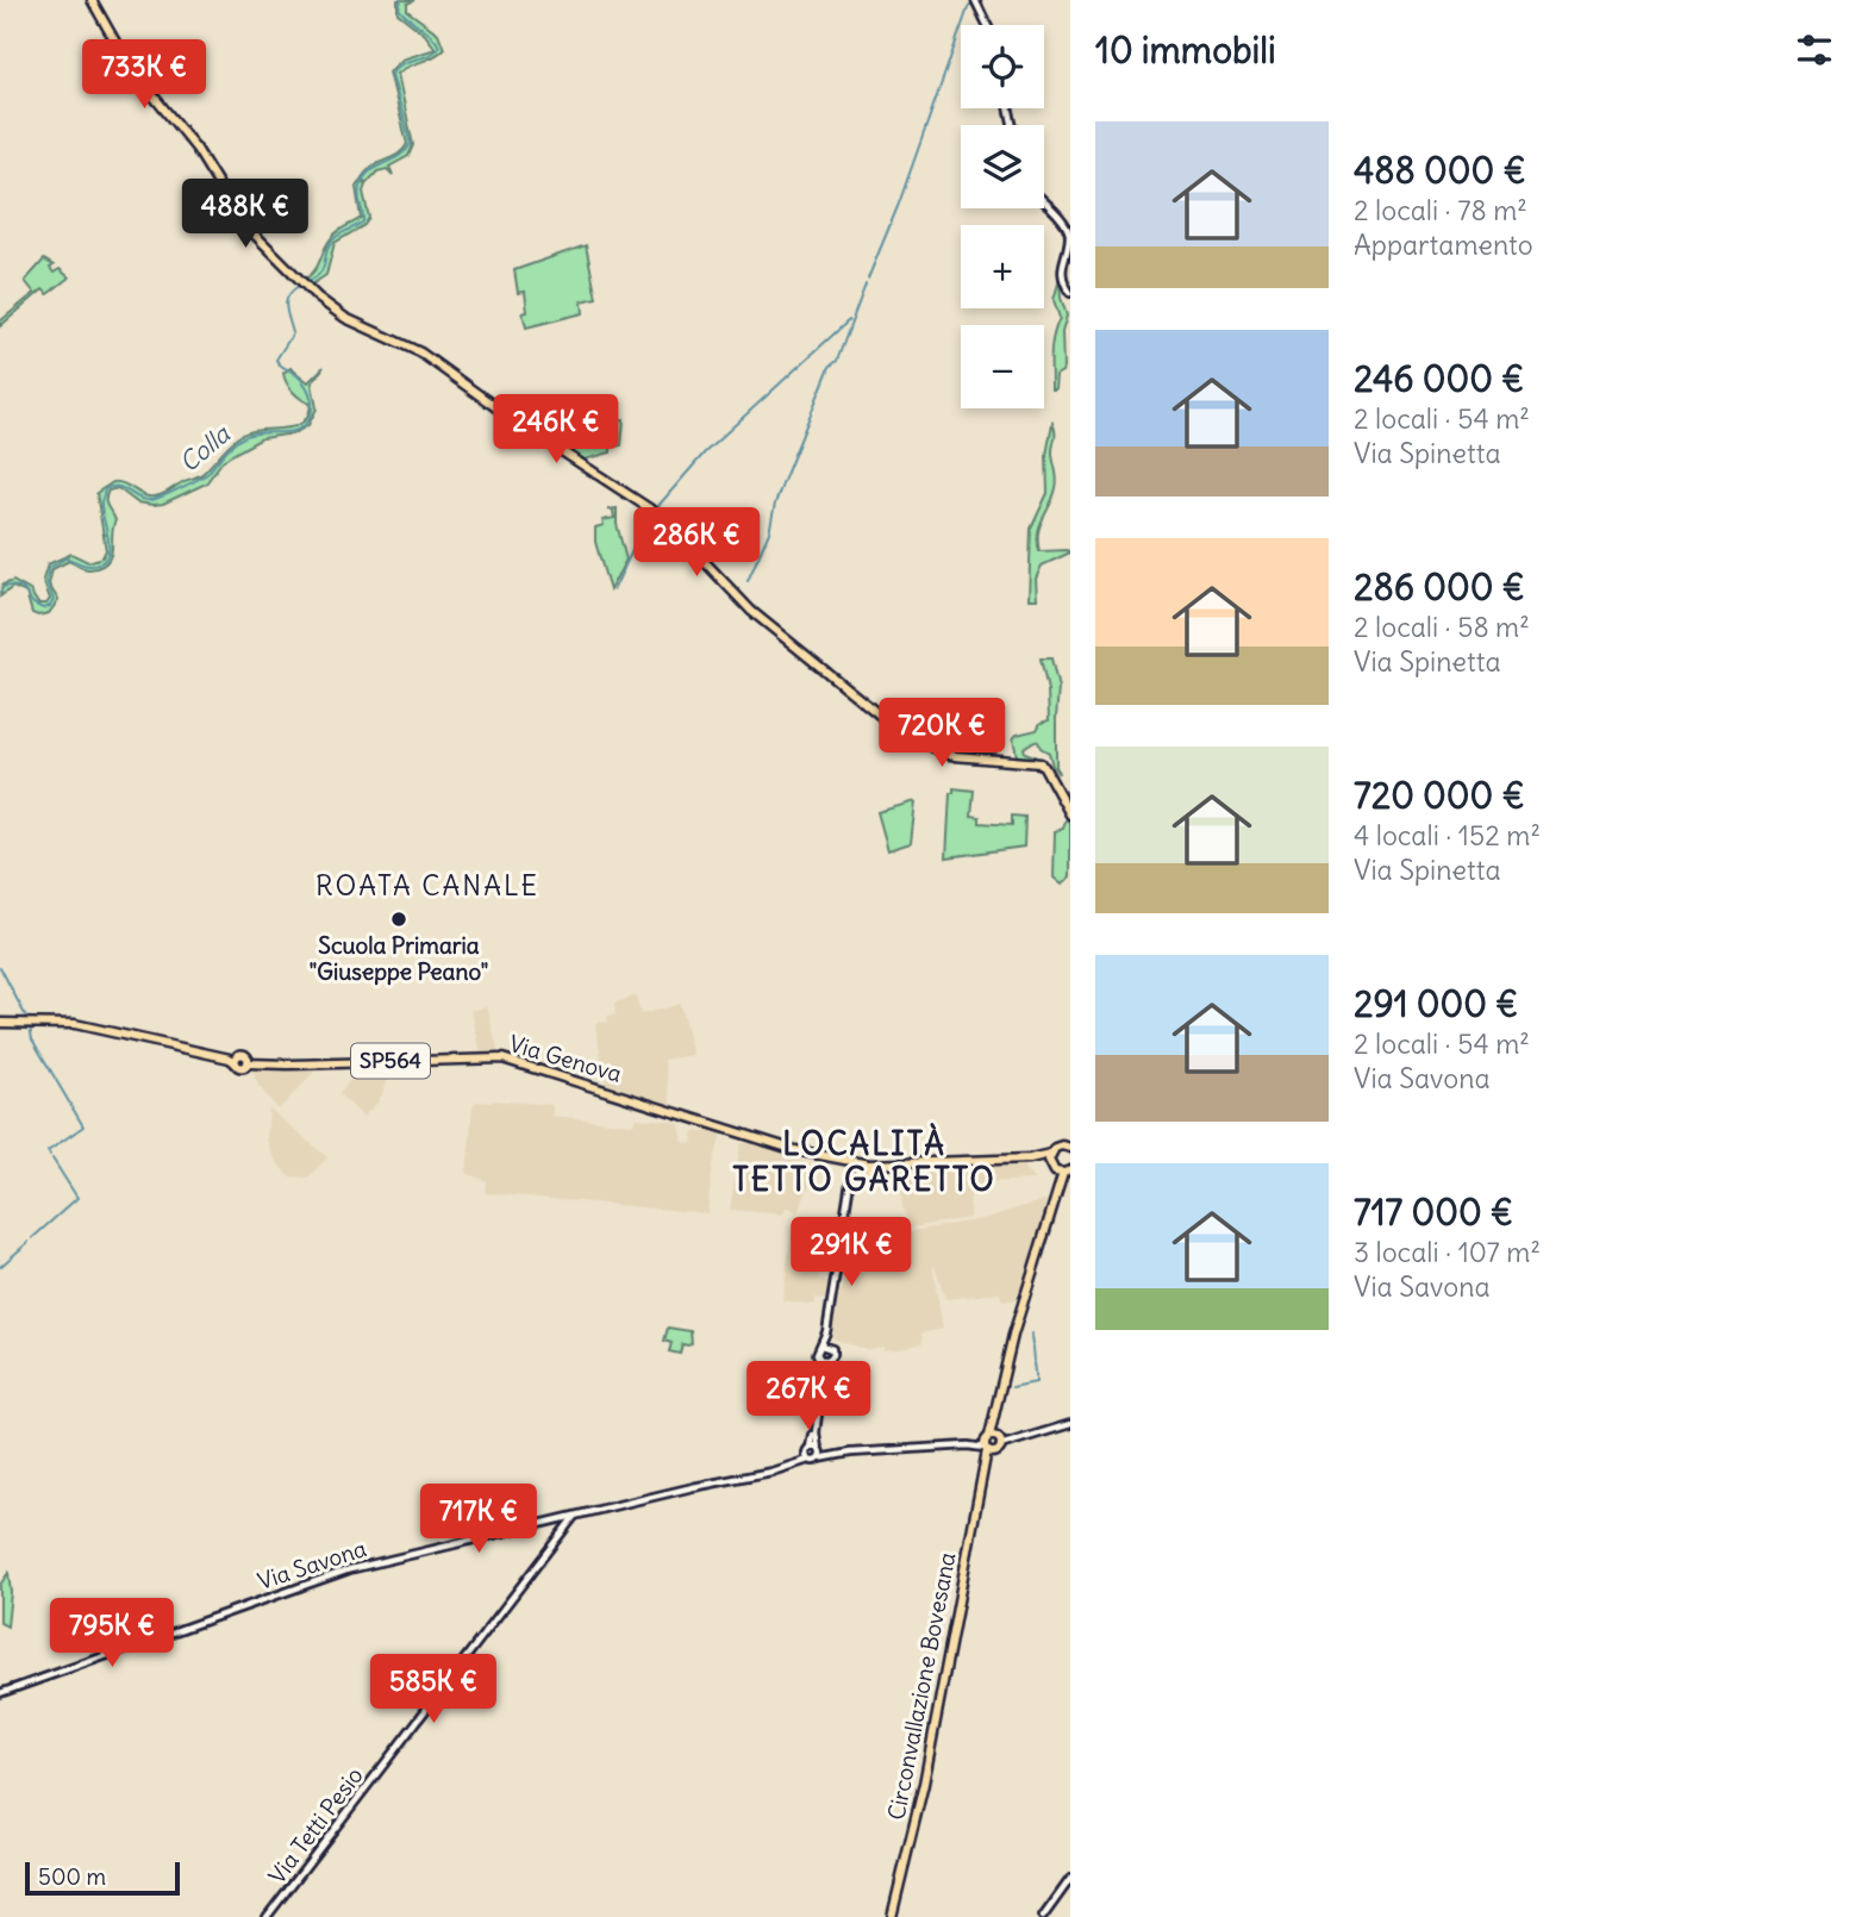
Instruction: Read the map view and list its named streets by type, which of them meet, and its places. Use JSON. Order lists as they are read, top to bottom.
{
  "streets": {
    "main road": ["Via Genova", "SP564", "Circonvallazione Bovesana"],
    "street": ["Via Savona", "Via Tetti Pesio"]
  },
  "crossings": [
    ["Via Savona", "Via Tetti Pesio"]
  ],
  "districts": ["ROATA CANALE", "LOCALITÀ TETTO GARETTO"],
  "water": ["Colla"],
  "places": ["Scuola Primaria \"Giuseppe Peano\""],
  "scale_bar": "500 m",
  "page": {
    "heading": "10 immobili",
    "map_buttons": ["+", "−"],
    "price": [
      "733K €",
      "488K €",
      "246K €",
      "286K €",
      "720K €",
      "291K €",
      "267K €",
      "717K €",
      "795K €",
      "585K €"
    ],
    "list": [
      {
        "name": "488 000 €",
        "note": "2 locali · 78 m² · Appartamento"
      },
      {
        "name": "246 000 €",
        "note": "2 locali · 54 m² · Via Spinetta"
      },
      {
        "name": "286 000 €",
        "note": "2 locali · 58 m² · Via Spinetta"
      },
      {
        "name": "720 000 €",
        "note": "4 locali · 152 m² · Via Spinetta"
      },
      {
        "name": "291 000 €",
        "note": "2 locali · 54 m² · Via Savona"
      },
      {
        "name": "717 000 €",
        "note": "3 locali · 107 m² · Via Savona"
      }
    ],
    "scale": "500 m"
  }
}
